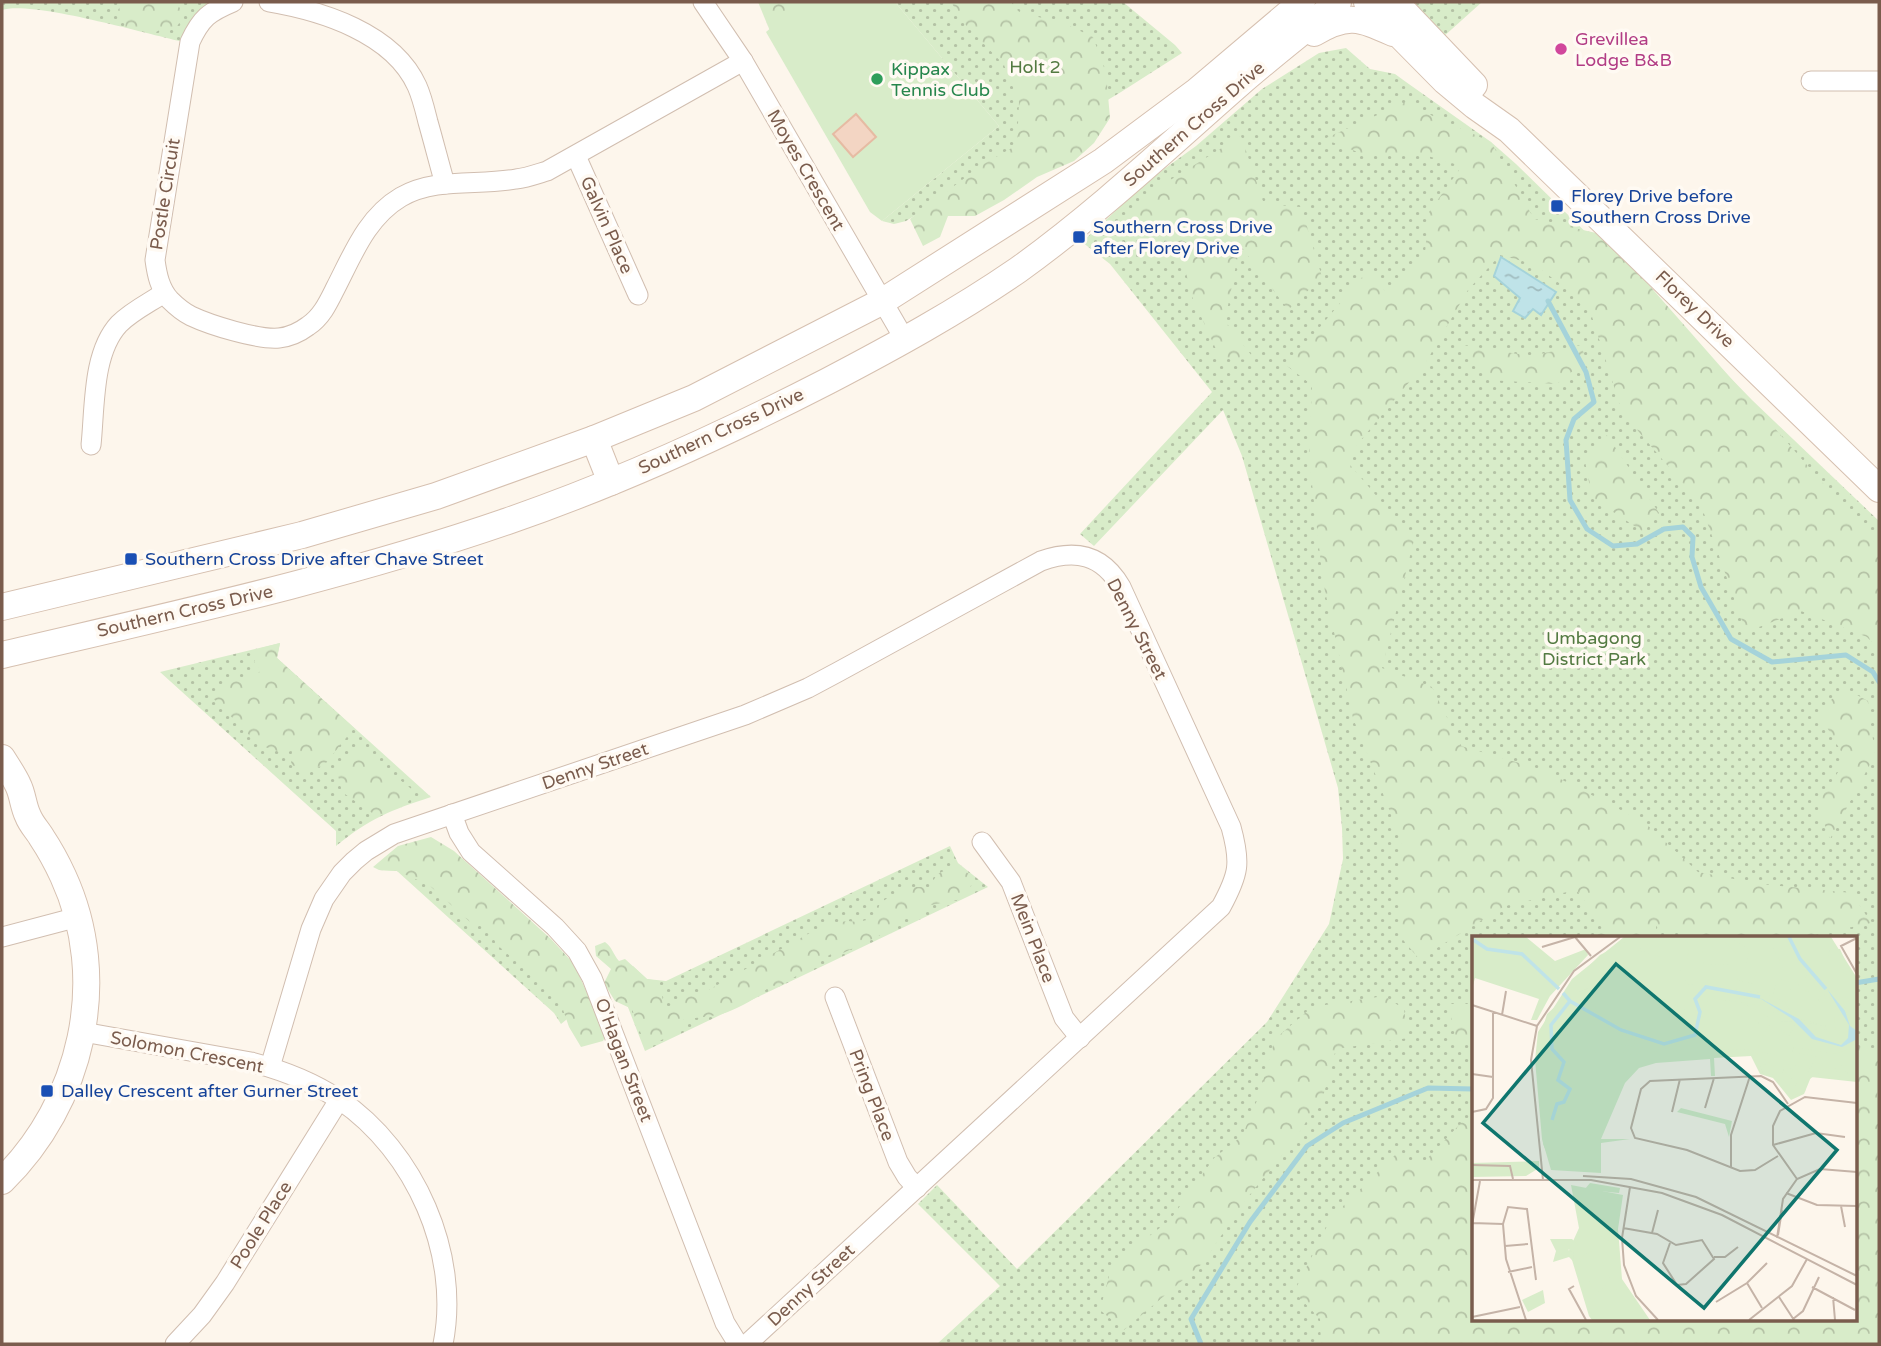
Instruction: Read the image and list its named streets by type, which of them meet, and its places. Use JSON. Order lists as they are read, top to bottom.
{
  "streets": {
    "main road": ["Southern Cross Drive", "Florey Drive"],
    "street": [
      "Moyes Crescent",
      "Postle Circuit",
      "Galvin Place",
      "Denny Street",
      "Mein Place",
      "Solomon Crescent",
      "O'Hagan Street",
      "Pring Place",
      "Poole Place"
    ]
  },
  "crossings": [
    ["Southern Cross Drive", "Moyes Crescent"],
    ["Denny Street", "Mein Place"],
    ["Denny Street", "Solomon Crescent"],
    ["Denny Street", "O'Hagan Street"],
    ["Denny Street", "Pring Place"],
    ["Solomon Crescent", "Poole Place"]
  ],
  "parks": ["Holt 2", "Umbagong District Park"],
  "places": {
    "other": ["Grevillea Lodge B&B", "Kippax Tennis Club"],
    "transit": [
      "Florey Drive before Southern Cross Drive",
      "Southern Cross Drive after Florey Drive",
      "Southern Cross Drive after Chave Street",
      "Dalley Crescent after Gurner Street"
    ]
  }
}
